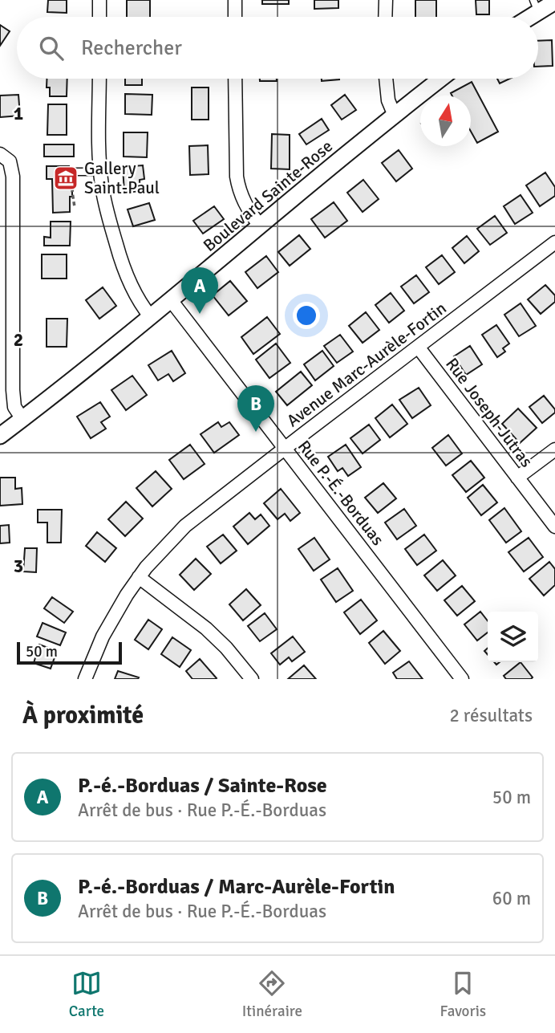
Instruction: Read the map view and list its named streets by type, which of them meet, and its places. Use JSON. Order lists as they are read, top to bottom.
{
  "streets": {
    "street": [
      "Boulevard Sainte-Rose",
      "Avenue Marc-Aurèle-Fortin",
      "Rue Joseph-Jutras",
      "Rue P.-É.-Borduas"
    ]
  },
  "crossings": [
    ["Boulevard Sainte-Rose", "Rue P.-É.-Borduas"],
    ["Avenue Marc-Aurèle-Fortin", "Rue Joseph-Jutras"],
    ["Avenue Marc-Aurèle-Fortin", "Rue P.-É.-Borduas"]
  ],
  "places": {
    "museum": ["Gallery Saint-Paul"]
  },
  "scale_bar": "50 m",
  "north": "top",
  "page": {
    "search": "Rechercher",
    "pins": ["A", "B"],
    "scale": "50 m",
    "heading": ["À proximité", "2 résultats"],
    "list": [
      {
        "mark": "A",
        "name": "P.-é.-Borduas / Sainte-Rose",
        "note": "Arrêt de bus · Rue P.-É.-Borduas",
        "value": "50 m"
      },
      {
        "mark": "B",
        "name": "P.-é.-Borduas / Marc-Aurèle-Fortin",
        "note": "Arrêt de bus · Rue P.-É.-Borduas",
        "value": "60 m"
      }
    ],
    "nav": ["Carte", "Itinéraire", "Favoris"]
  },
  "grid": {
    "rows": ["1", "2", "3"]
  }
}
